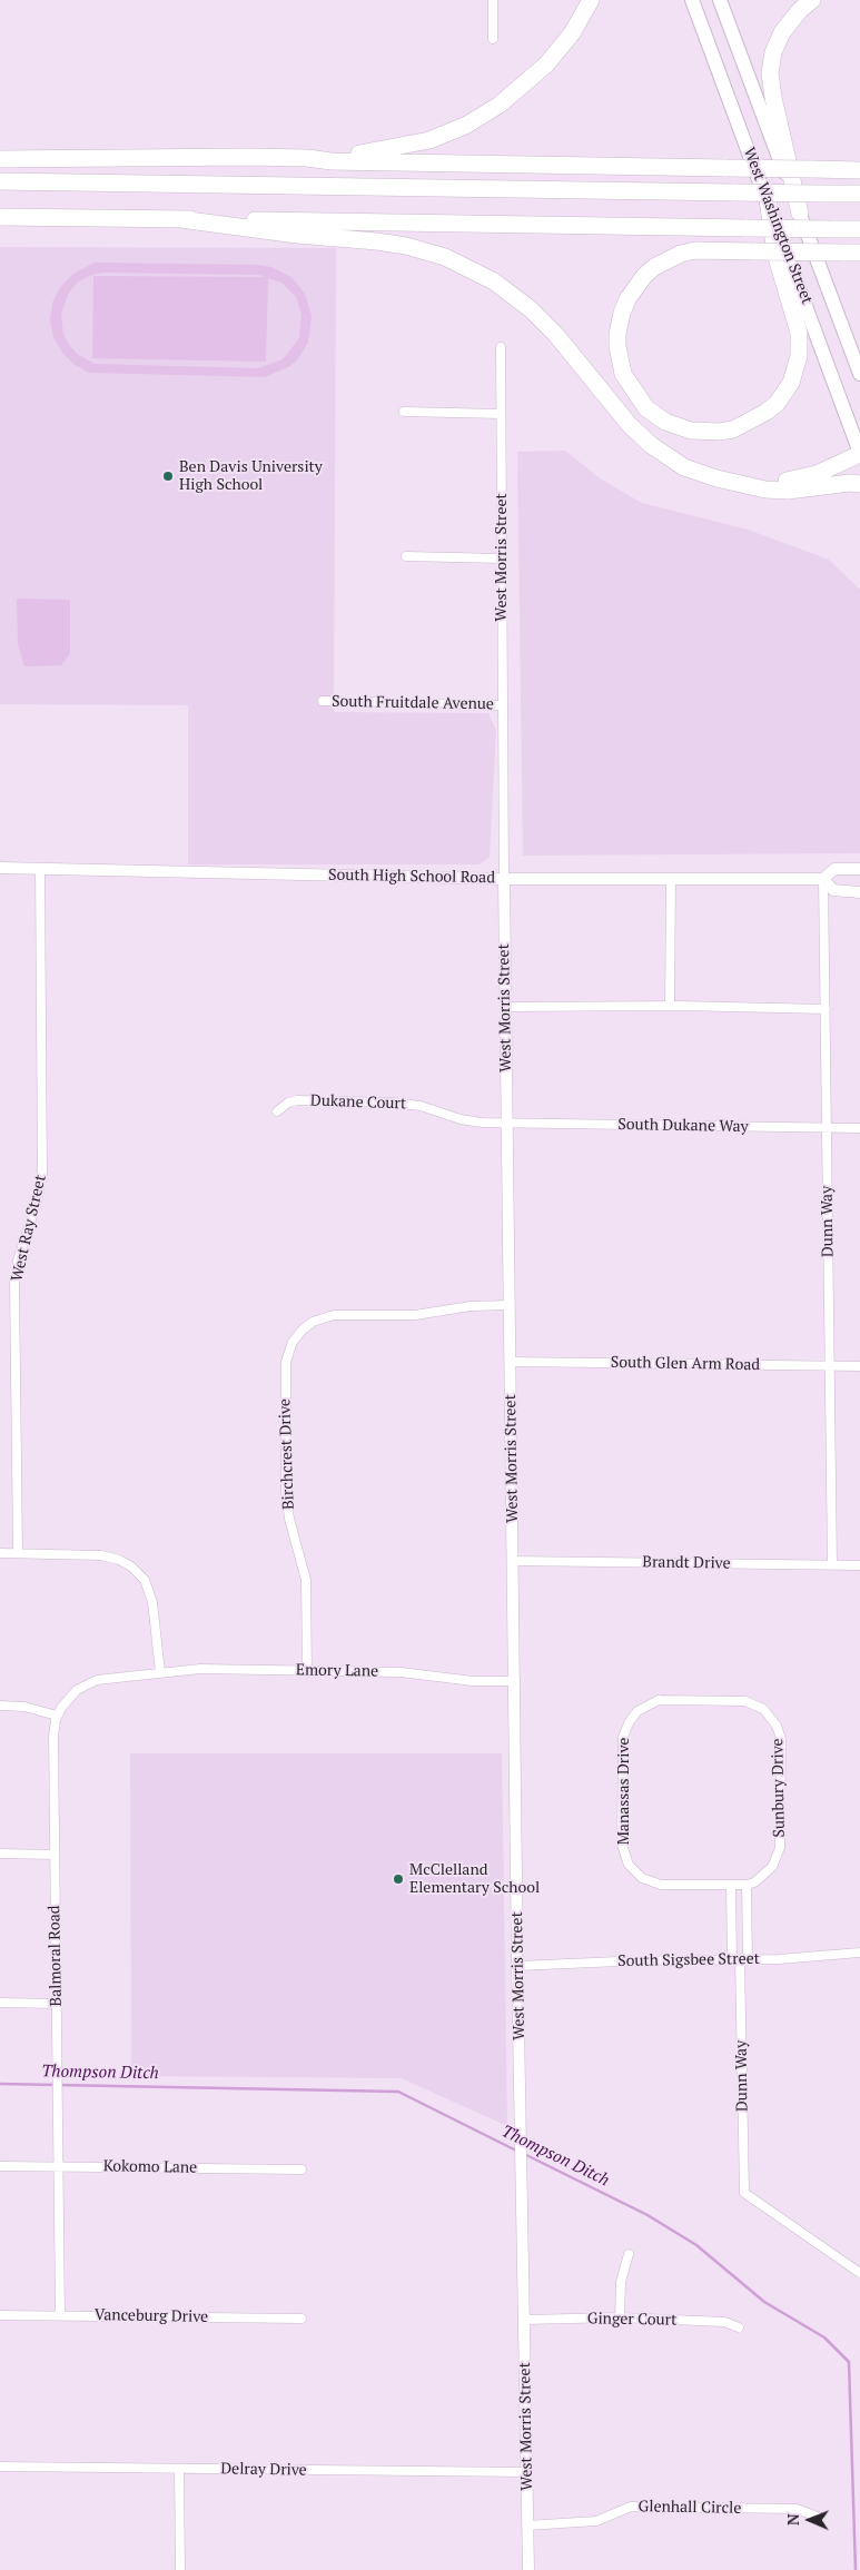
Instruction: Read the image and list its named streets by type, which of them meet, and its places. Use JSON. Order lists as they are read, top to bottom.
{
  "streets": {
    "main road": ["West Washington Street"],
    "street": [
      "West Morris Street",
      "South Fruitdale Avenue",
      "South High School Road",
      "Dukane Court",
      "South Dukane Way",
      "Dunn Way",
      "West Ray Street",
      "South Glen Arm Road",
      "Birchcrest Drive",
      "Brandt Drive",
      "Emory Lane",
      "Sunbury Drive",
      "Manassas Drive",
      "Balmoral Road",
      "South Sigsbee Street",
      "Kokomo Lane",
      "Vanceburg Drive",
      "Ginger Court",
      "Delray Drive",
      "Glenhall Circle"
    ]
  },
  "crossings": [
    ["West Morris Street", "South Fruitdale Avenue"],
    ["West Morris Street", "South High School Road"],
    ["West Morris Street", "Dukane Court"],
    ["West Morris Street", "South Dukane Way"],
    ["West Morris Street", "South Glen Arm Road"],
    ["West Morris Street", "Birchcrest Drive"],
    ["West Morris Street", "Brandt Drive"],
    ["West Morris Street", "Emory Lane"],
    ["West Morris Street", "South Sigsbee Street"],
    ["West Morris Street", "Ginger Court"],
    ["West Morris Street", "Delray Drive"],
    ["West Morris Street", "Glenhall Circle"],
    ["South High School Road", "Dunn Way"],
    ["South High School Road", "West Ray Street"],
    ["Dukane Court", "South Dukane Way"],
    ["South Dukane Way", "Dunn Way"],
    ["Dunn Way", "South Glen Arm Road"],
    ["Dunn Way", "Brandt Drive"],
    ["Dunn Way", "South Sigsbee Street"],
    ["Birchcrest Drive", "Emory Lane"],
    ["Sunbury Drive", "Manassas Drive"],
    ["Balmoral Road", "Kokomo Lane"],
    ["Balmoral Road", "Vanceburg Drive"]
  ],
  "water": ["Thompson Ditch"],
  "places": ["Ben Davis University High School", "McClelland Elementary School"],
  "north": "left"
}
